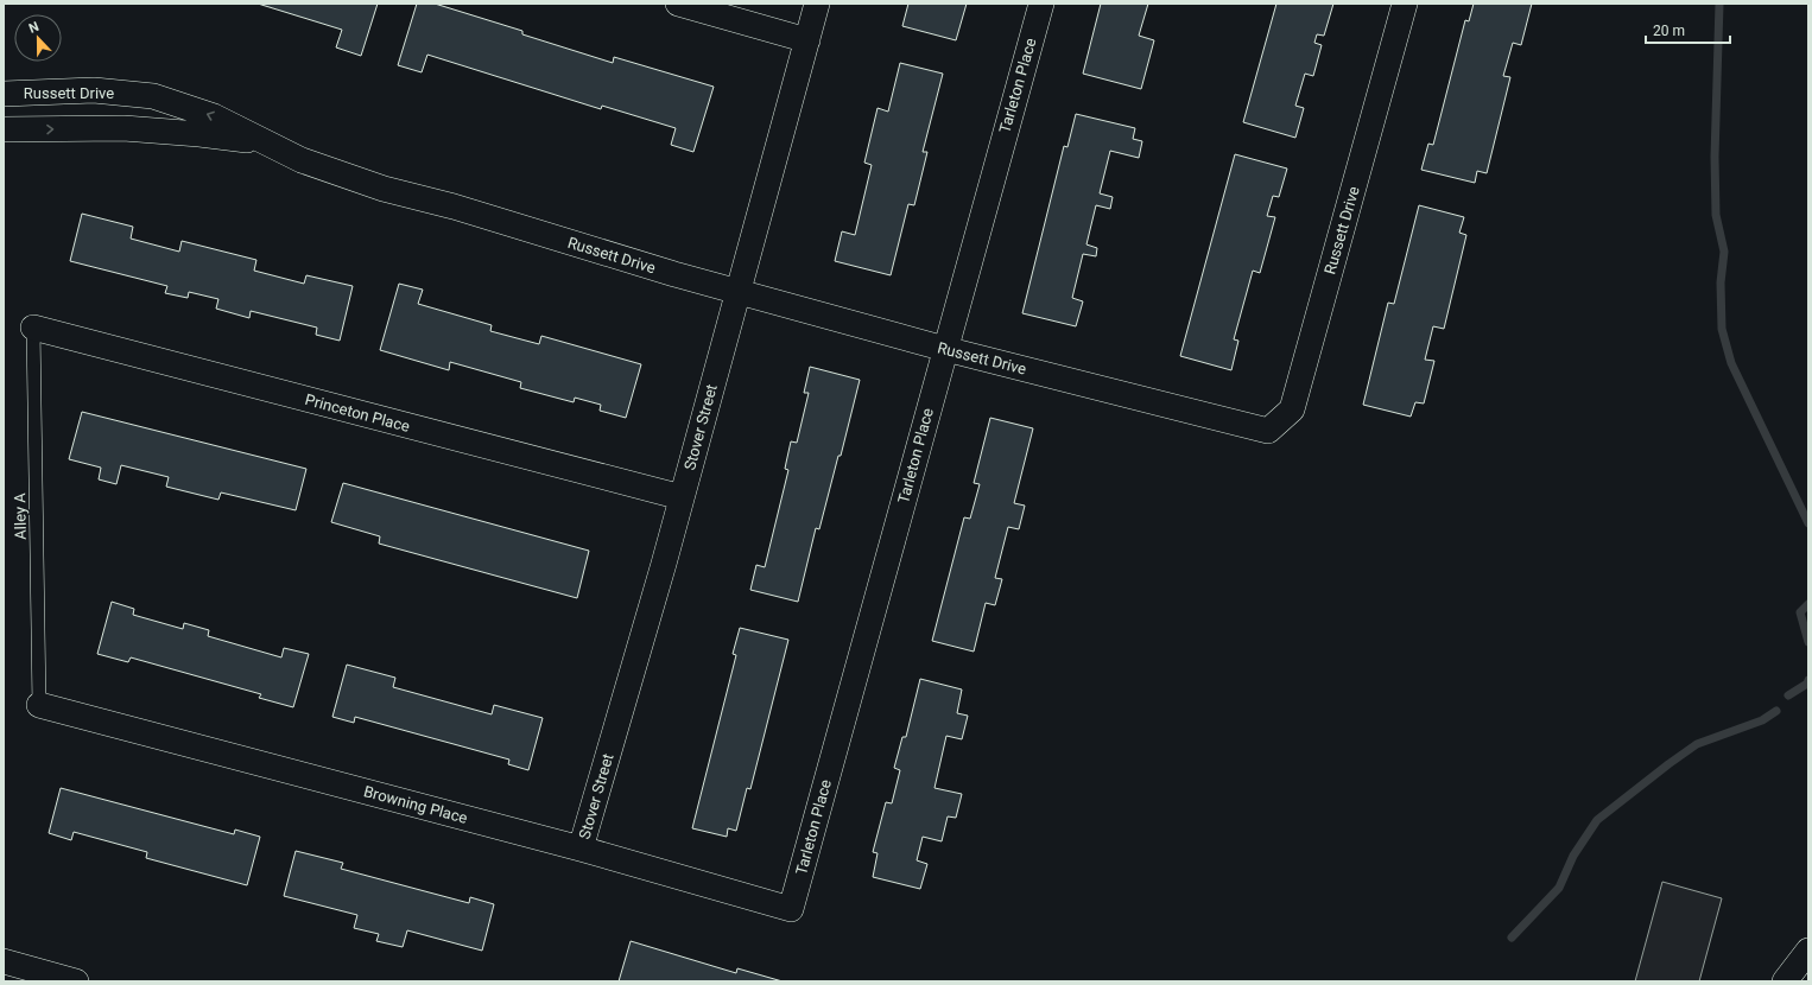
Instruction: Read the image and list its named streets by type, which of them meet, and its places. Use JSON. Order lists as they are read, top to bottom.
{
  "streets": {
    "street": [
      "Tarleton Place",
      "Russett Drive",
      "Princeton Place",
      "Stover Street",
      "Browning Place"
    ],
    "lane": ["Alley A"]
  },
  "crossings": [
    ["Tarleton Place", "Russett Drive"],
    ["Tarleton Place", "Browning Place"],
    ["Russett Drive", "Stover Street"],
    ["Princeton Place", "Stover Street"],
    ["Princeton Place", "Alley A"],
    ["Stover Street", "Browning Place"],
    ["Alley A", "Browning Place"]
  ],
  "scale_bar": "20 m",
  "north": "top"
}
